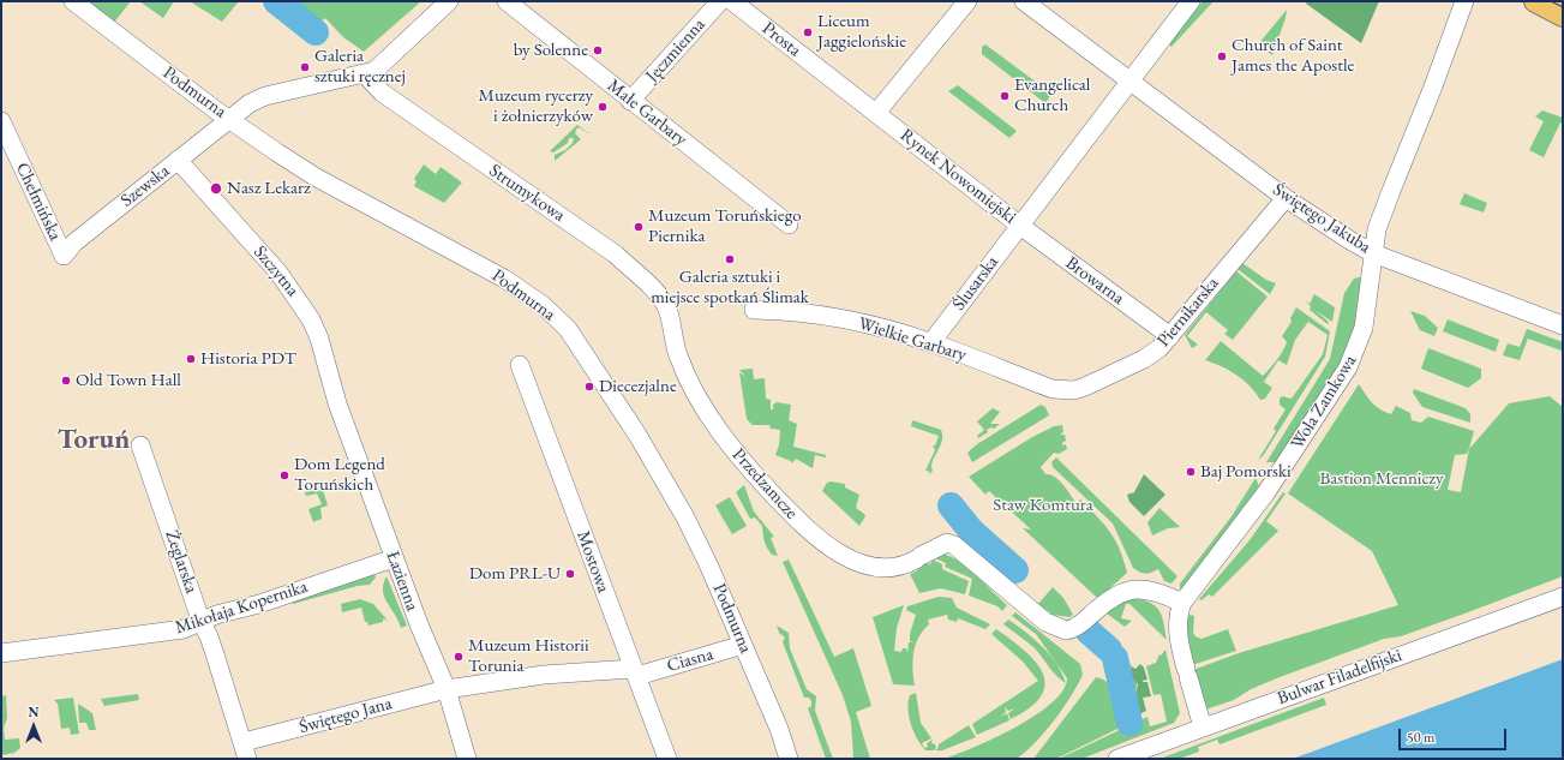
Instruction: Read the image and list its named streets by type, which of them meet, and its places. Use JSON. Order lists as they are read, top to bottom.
{
  "streets": {
    "street": [
      "Prosta",
      "Jęczmienna",
      "Podmurna",
      "Małe Garbary",
      "Rynek Nowomiejski",
      "Szewska",
      "Strumykowa",
      "Chełmińska",
      "Świętego Jakuba",
      "Szczytna",
      "Browarna",
      "Ślusarska",
      "Piernikarska",
      "Wielkie Garbary",
      "Wola Zamkowa",
      "Przedzamcze",
      "Żeglarska",
      "Mostowa",
      "Łazienna",
      "Mikołaja Kopernika",
      "Ciasna",
      "Bulwar Filadelfijski",
      "Świętego Jana"
    ]
  },
  "crossings": [
    ["Prosta", "Rynek Nowomiejski"],
    ["Jęczmienna", "Małe Garbary"],
    ["Podmurna", "Szewska"],
    ["Podmurna", "Ciasna"],
    ["Rynek Nowomiejski", "Świętego Jakuba"],
    ["Rynek Nowomiejski", "Browarna"],
    ["Rynek Nowomiejski", "Ślusarska"],
    ["Szewska", "Strumykowa"],
    ["Szewska", "Chełmińska"],
    ["Szewska", "Szczytna"],
    ["Strumykowa", "Przedzamcze"],
    ["Świętego Jakuba", "Piernikarska"],
    ["Świętego Jakuba", "Wola Zamkowa"],
    ["Szczytna", "Łazienna"],
    ["Browarna", "Ślusarska"],
    ["Browarna", "Piernikarska"],
    ["Ślusarska", "Wielkie Garbary"],
    ["Piernikarska", "Wielkie Garbary"],
    ["Wola Zamkowa", "Przedzamcze"],
    ["Wola Zamkowa", "Bulwar Filadelfijski"],
    ["Żeglarska", "Mikołaja Kopernika"],
    ["Żeglarska", "Świętego Jana"],
    ["Mostowa", "Ciasna"],
    ["Łazienna", "Mikołaja Kopernika"],
    ["Łazienna", "Ciasna"],
    ["Łazienna", "Świętego Jana"],
    ["Ciasna", "Świętego Jana"]
  ],
  "districts": ["Toruń"],
  "parks": ["Bastion Menniczy", "Staw Komtura"],
  "places": [
    "Liceum Jaggielońskie",
    "by Solenne",
    "Church of Saint James the Apostle",
    "Galeria sztuki ręcznej",
    "Evangelical Church",
    "Muzeum rycerzy i żołnierzyków",
    "Nasz Lekarz",
    "Muzeum Toruńskiego Piernika",
    "Galeria sztuki i miejsce spotkań Ślimak",
    "Historia PDT",
    "Old Town Hall",
    "Diecezjalne",
    "Baj Pomorski",
    "Dom Legend Toruńskich",
    "Dom PRL-U",
    "Muzeum Historii Torunia"
  ],
  "scale_bar": "50 m",
  "north": "top"
}
